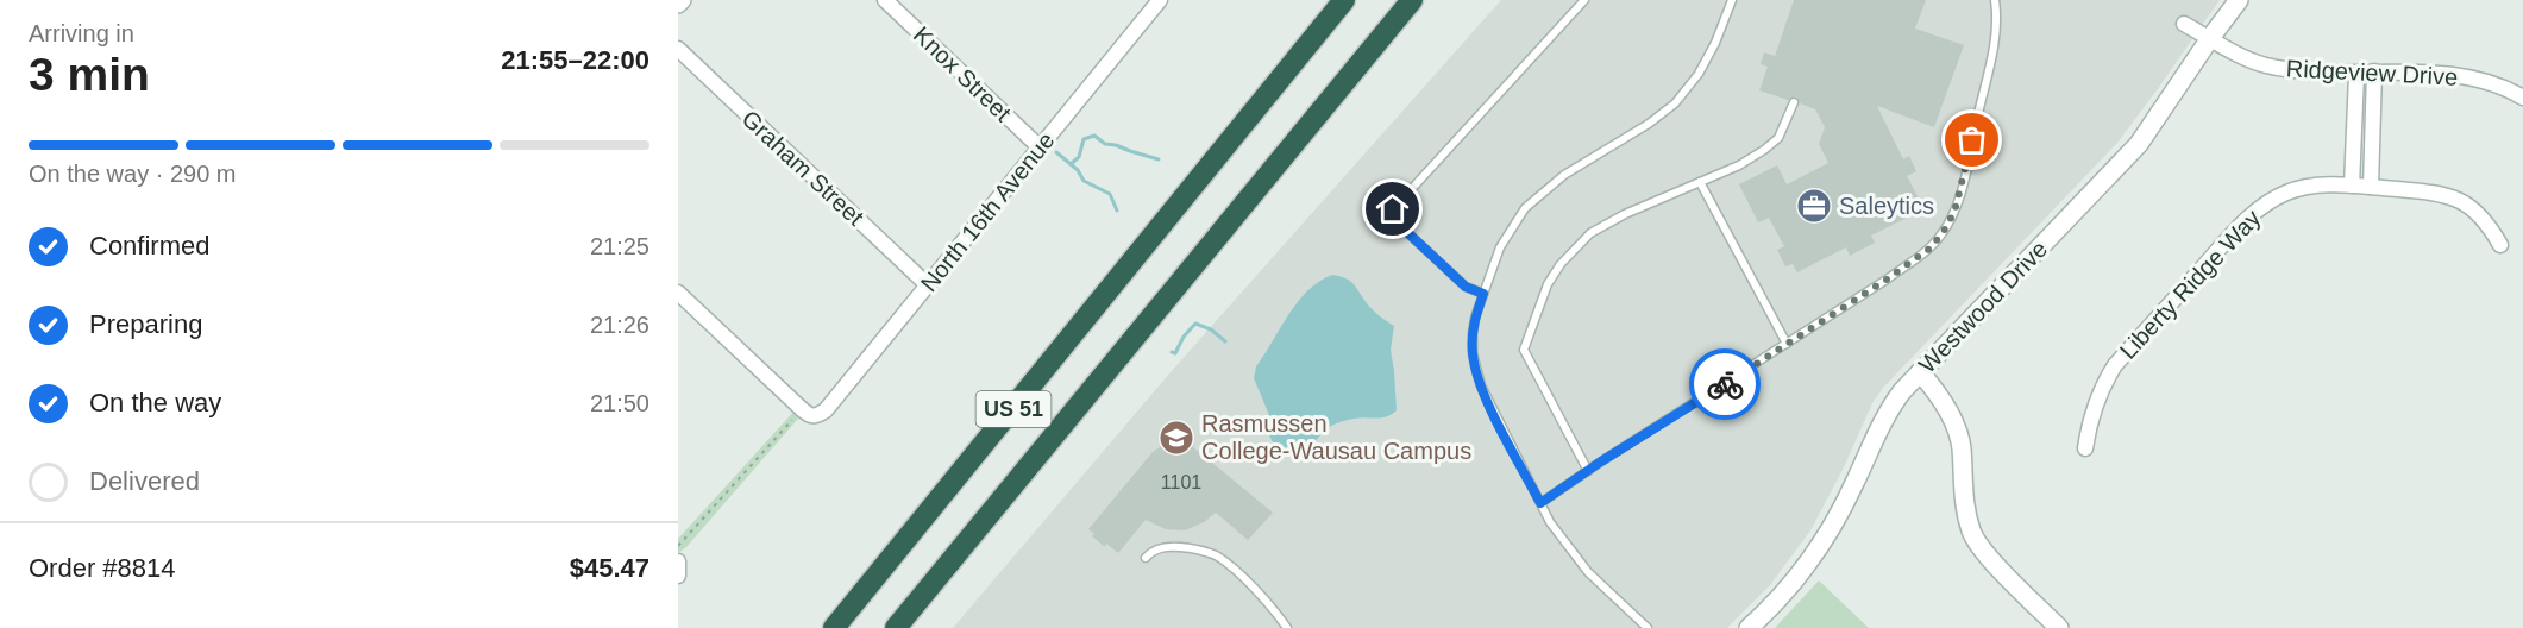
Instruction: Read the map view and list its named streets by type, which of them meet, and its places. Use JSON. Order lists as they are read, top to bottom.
{
  "streets": {
    "highway": ["US 51"],
    "street": [
      "Ridgeview Drive",
      "Knox Street",
      "Graham Street",
      "North 16th Avenue",
      "Liberty Ridge Way",
      "Westwood Drive"
    ]
  },
  "crossings": [
    ["Ridgeview Drive", "Westwood Drive"],
    ["Knox Street", "North 16th Avenue"],
    ["Graham Street", "North 16th Avenue"]
  ],
  "places": {
    "office": ["Saleytics"],
    "school or university": ["Rasmussen College-Wausau Campus"]
  },
  "house_numbers": ["1101"],
  "page": {
    "heading": ["3 min", "Arriving in", "21:55–22:00"],
    "panel": ["Order #8814", "$45.47"],
    "bar": "On the way · 290 m",
    "list": [
      ["Confirmed", "21:25"],
      ["Preparing", "21:26"],
      ["On the way", "21:50"],
      "Delivered"
    ]
  }
}
